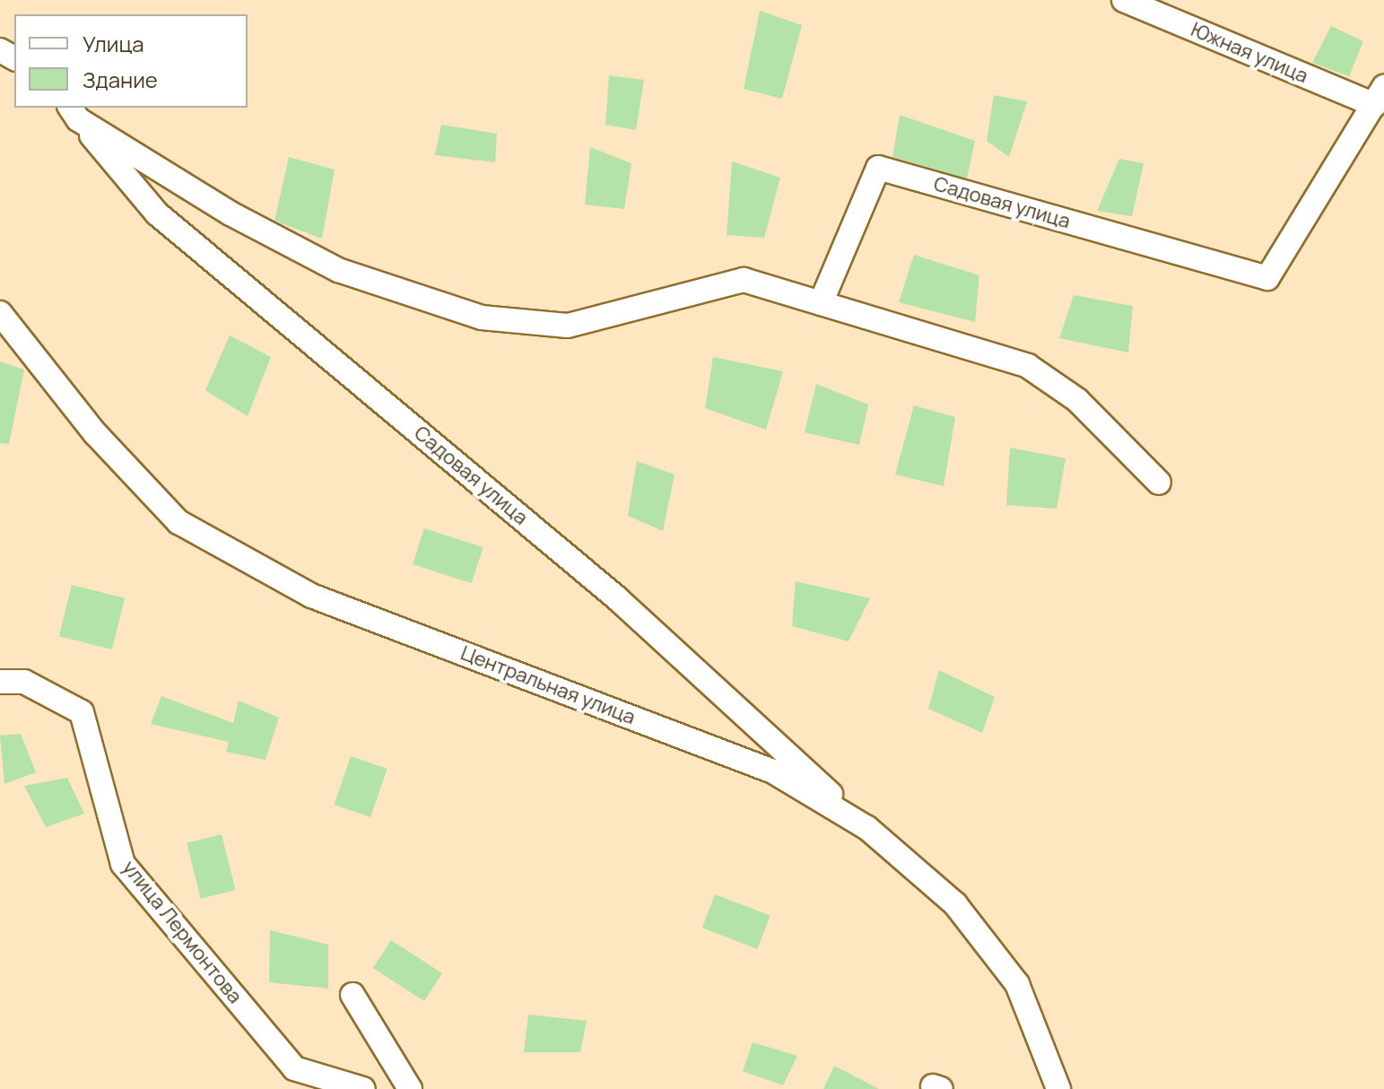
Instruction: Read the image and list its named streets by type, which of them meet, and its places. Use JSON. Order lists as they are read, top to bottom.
{
  "streets": {
    "street": [
      "Южная улица",
      "Садовая улица",
      "Центральная улица",
      "улица Лермонтова"
    ]
  },
  "crossings": [
    ["Южная улица", "Садовая улица"],
    ["Садовая улица", "Центральная улица"]
  ],
  "legend": ["Улица", "Здание"]
}
